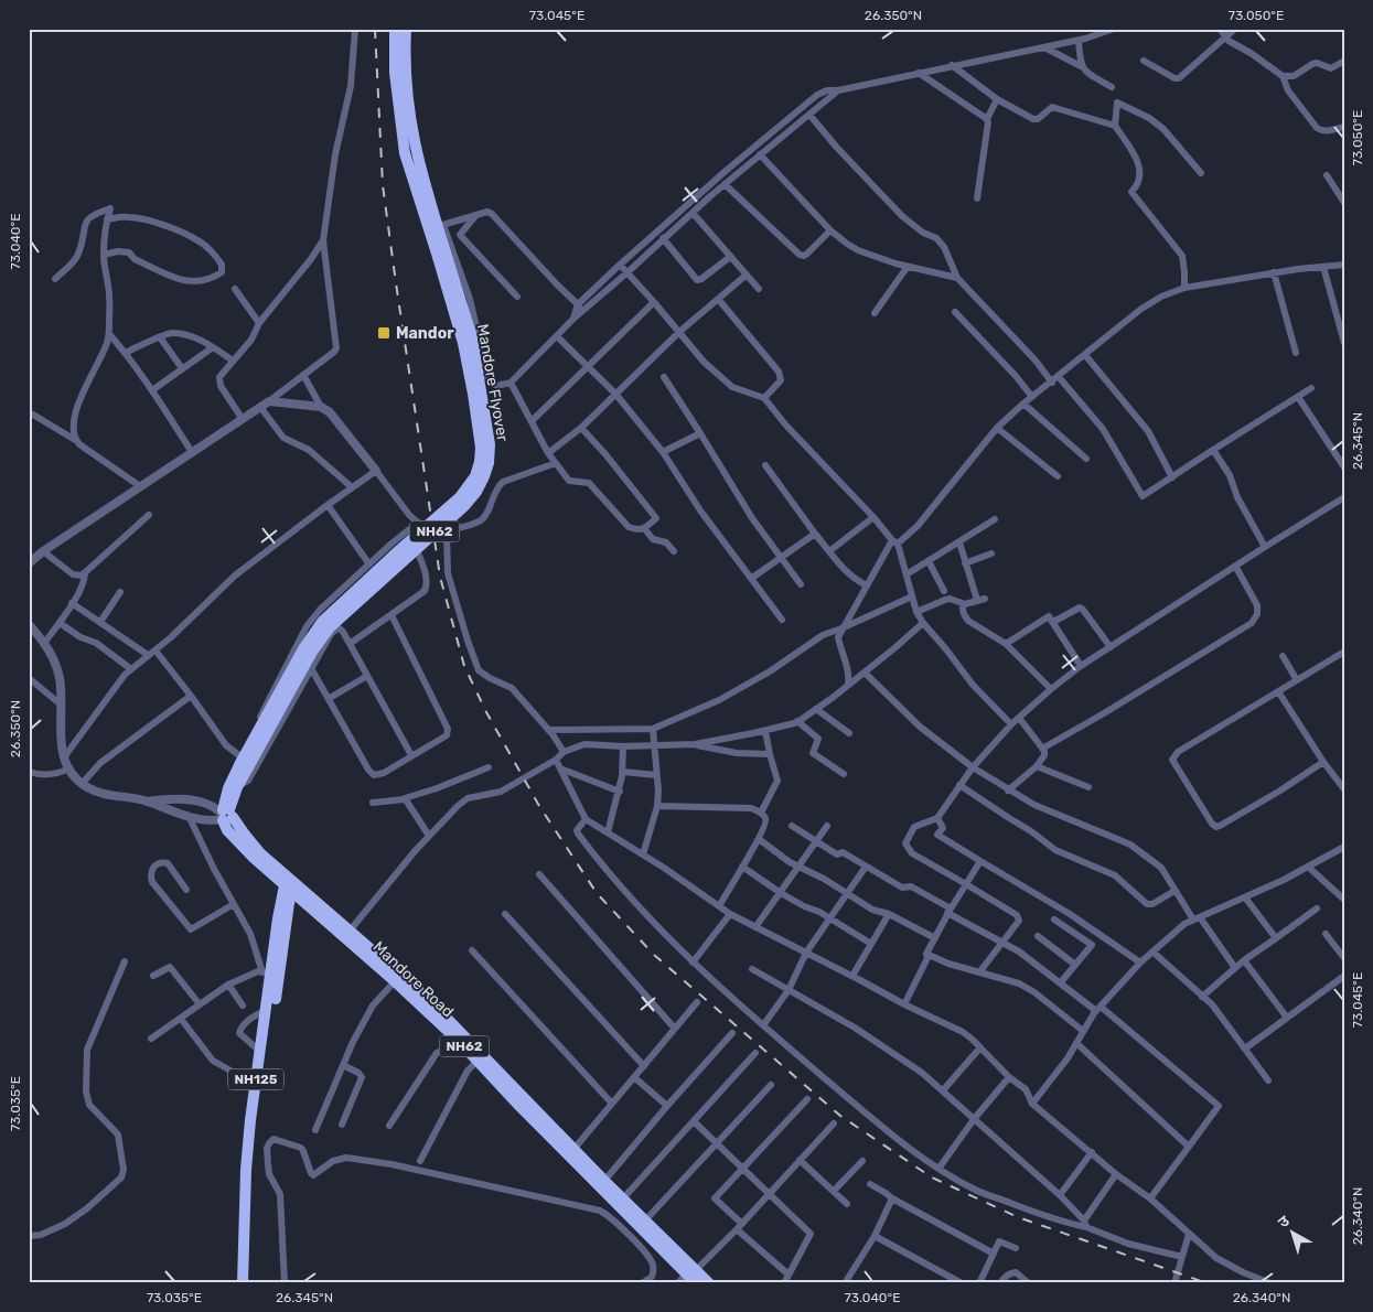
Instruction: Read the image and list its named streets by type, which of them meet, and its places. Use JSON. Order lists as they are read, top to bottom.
{
  "streets": {
    "highway": [
      "Mandore Flyover",
      "NH62",
      "Mandore Road",
      "NH125"
    ]
  },
  "crossings": [
    ["Mandore Flyover", "NH62"],
    ["NH62", "Mandore Road"],
    ["NH62", "NH125"],
    ["Mandore Road", "NH125"]
  ],
  "places": {
    "transit": ["Mandor"]
  },
  "north": "top left",
  "coordinates": [
    "73.045°E",
    "26.350°N",
    "73.050°E",
    "73.040°E",
    "26.345°N",
    "73.035°E",
    "26.340°N"
  ]
}
